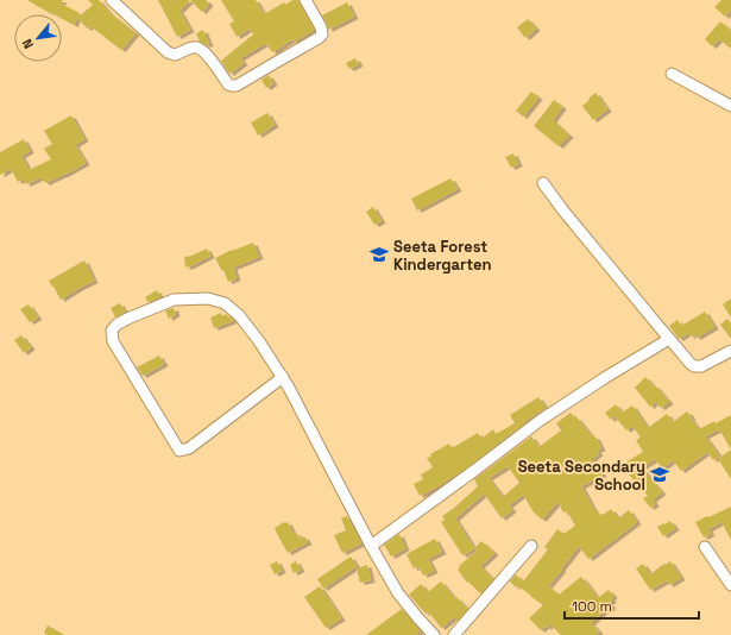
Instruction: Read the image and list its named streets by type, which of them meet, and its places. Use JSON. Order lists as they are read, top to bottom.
{
  "places": {
    "school or university": ["Seeta Forest Kindergarten", "Seeta Secondary School"]
  },
  "scale_bar": "100 m",
  "north": "bottom left"
}
